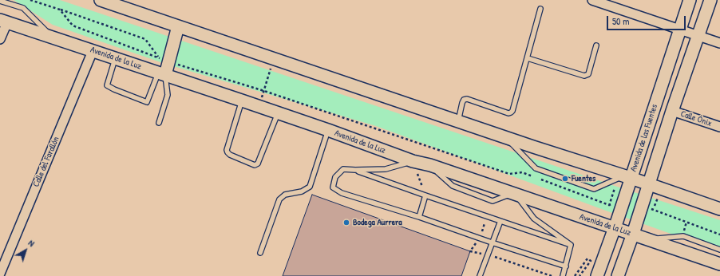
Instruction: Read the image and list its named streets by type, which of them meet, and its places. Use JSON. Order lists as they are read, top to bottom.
{
  "streets": {
    "main road": ["Avenida de la Luz", "Avenida de las Fuentes"],
    "street": ["Calle Ónix", "Calle del Farallón"]
  },
  "crossings": [
    ["Avenida de la Luz", "Avenida de las Fuentes"],
    ["Avenida de la Luz", "Calle del Farallón"],
    ["Calle Ónix", "Avenida de las Fuentes"]
  ],
  "places": ["Fuentes", "Bodega Aurrera"],
  "scale_bar": "50 m",
  "north": "top right"
}
